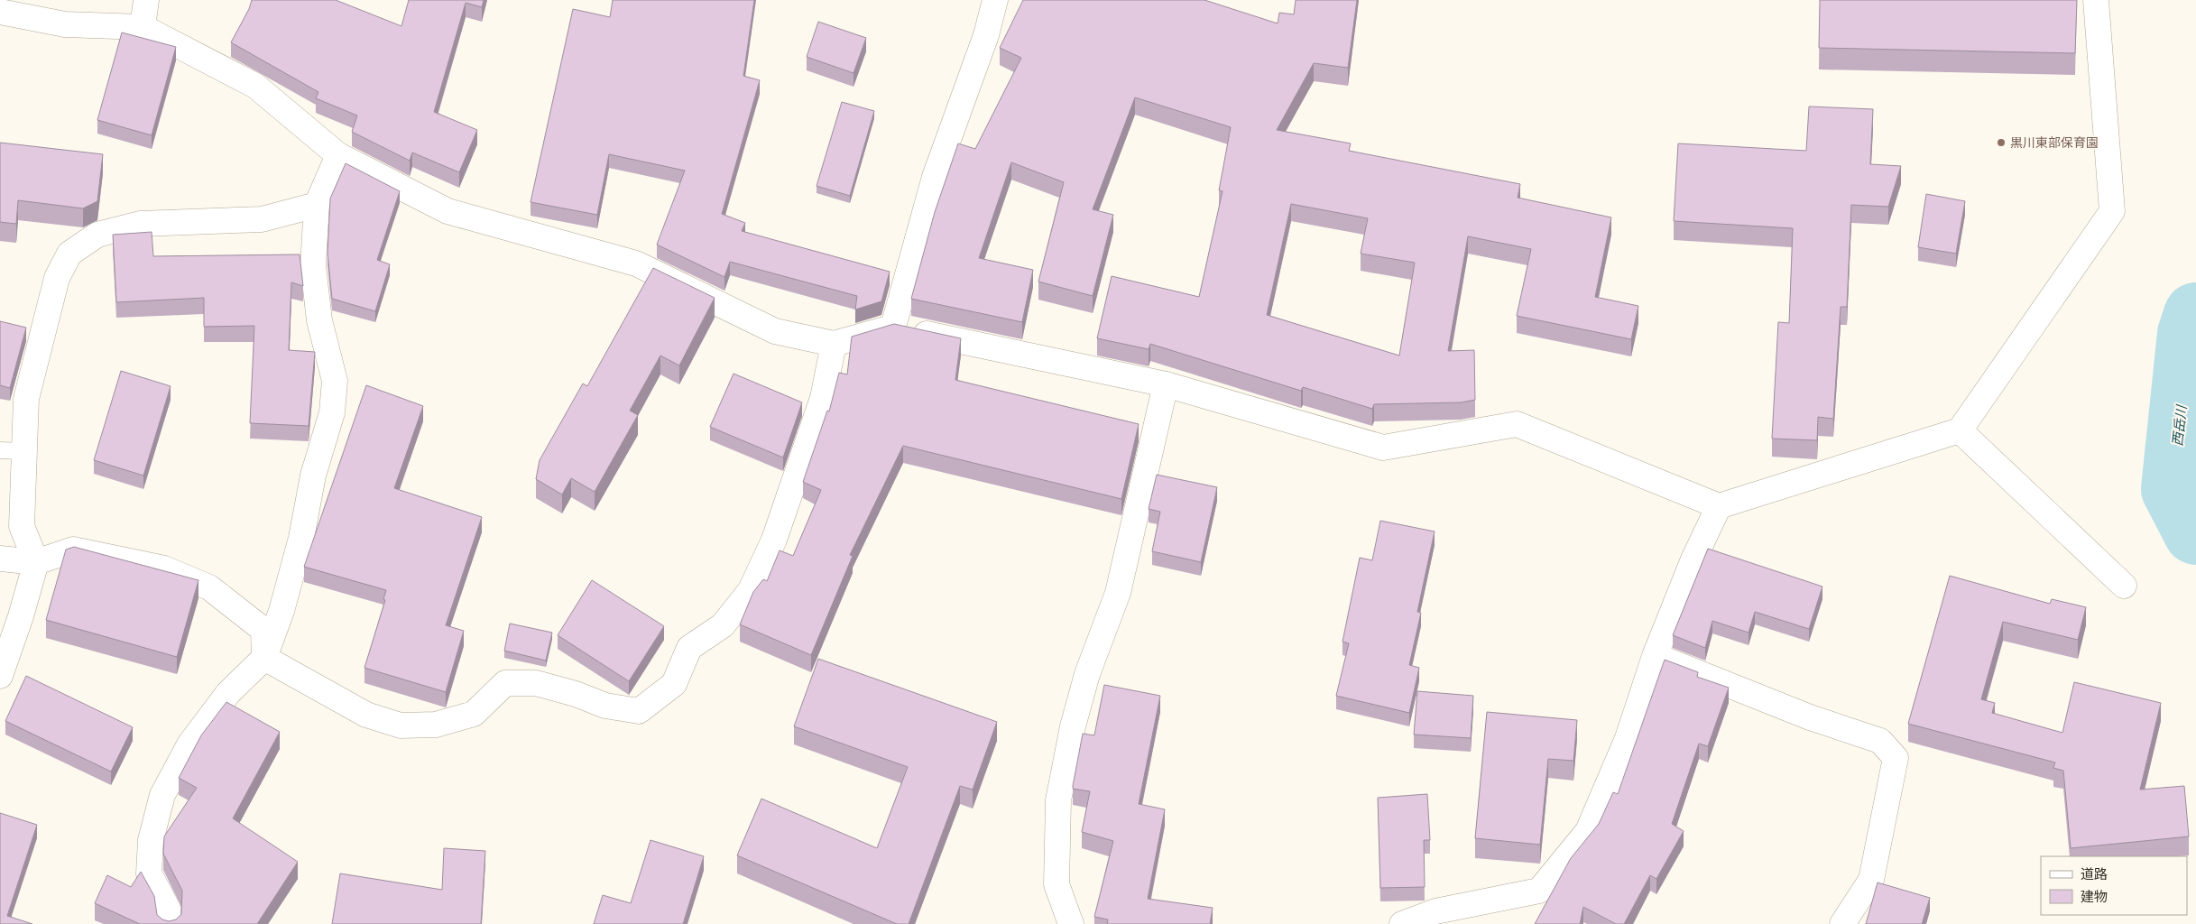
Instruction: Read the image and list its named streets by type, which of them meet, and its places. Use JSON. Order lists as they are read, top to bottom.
{
  "water": ["西岳川"],
  "places": ["黒川東部保育園"],
  "legend": ["道路", "建物"]
}
